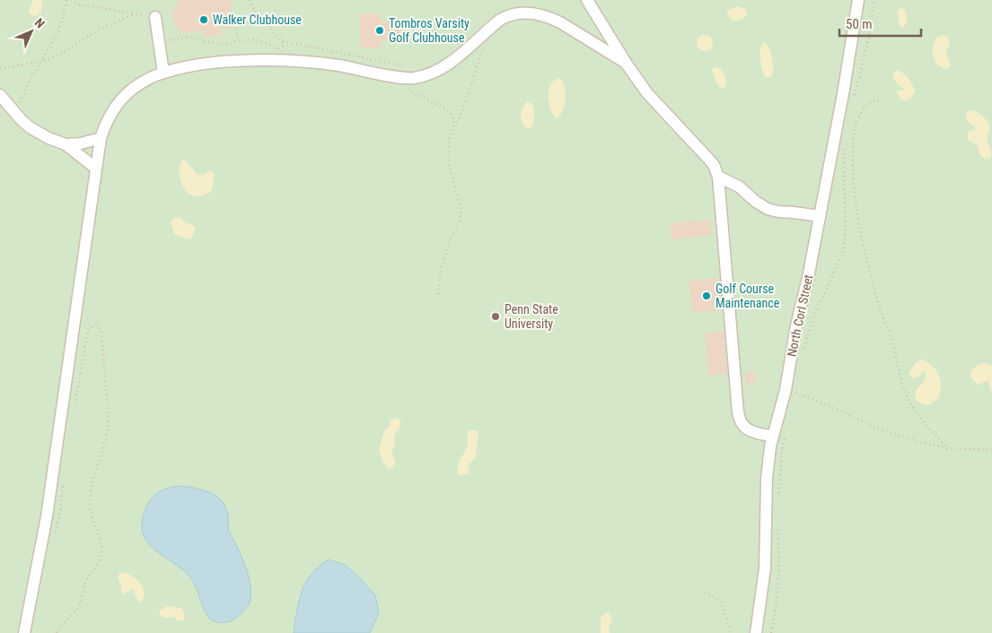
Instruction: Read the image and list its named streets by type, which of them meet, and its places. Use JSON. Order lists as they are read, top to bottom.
{
  "streets": {
    "street": ["North Corl Street"]
  },
  "places": [
    "Walker Clubhouse",
    "Tombros Varsity Golf Clubhouse",
    "Golf Course Maintenance",
    "Penn State University"
  ],
  "scale_bar": "50 m",
  "north": "top right"
}
